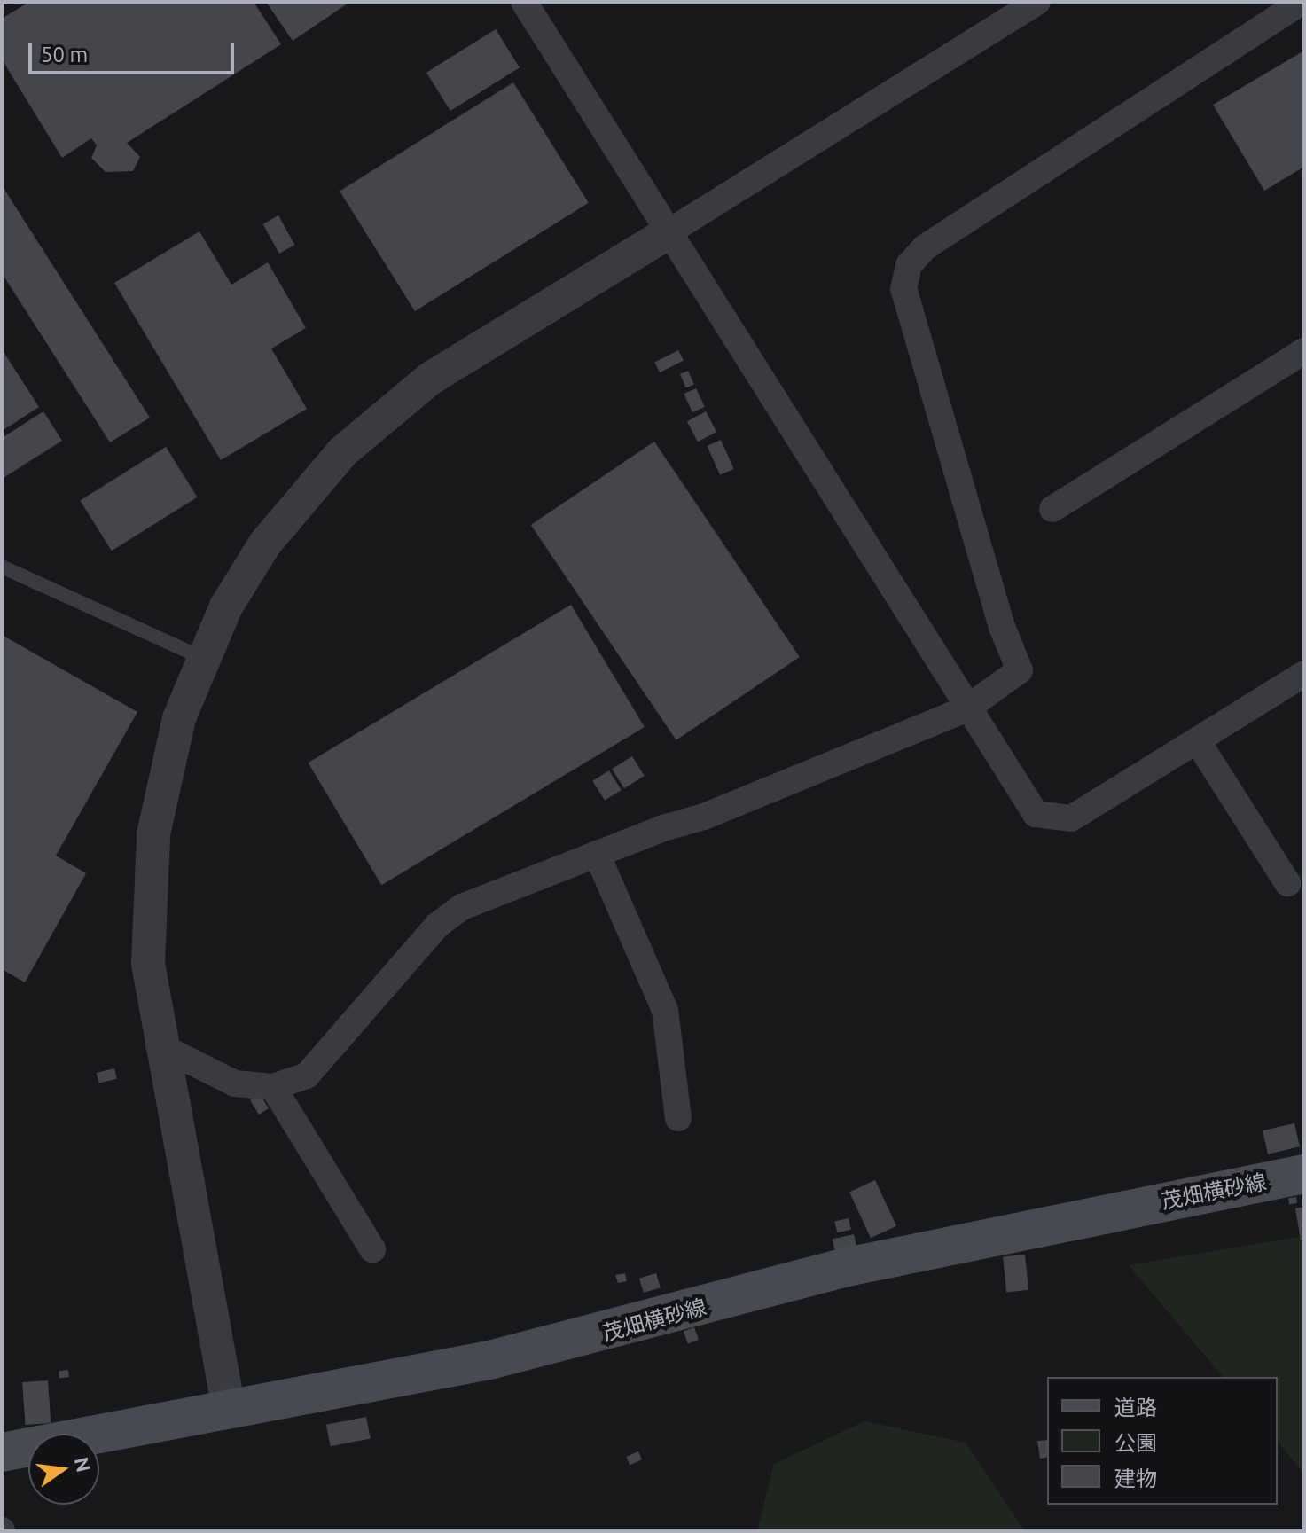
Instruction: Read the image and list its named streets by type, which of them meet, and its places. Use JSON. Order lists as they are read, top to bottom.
{
  "streets": {
    "main road": ["茂畑横砂線"]
  },
  "legend": ["道路", "公園", "建物"],
  "scale_bar": "50 m",
  "north": "right"
}
